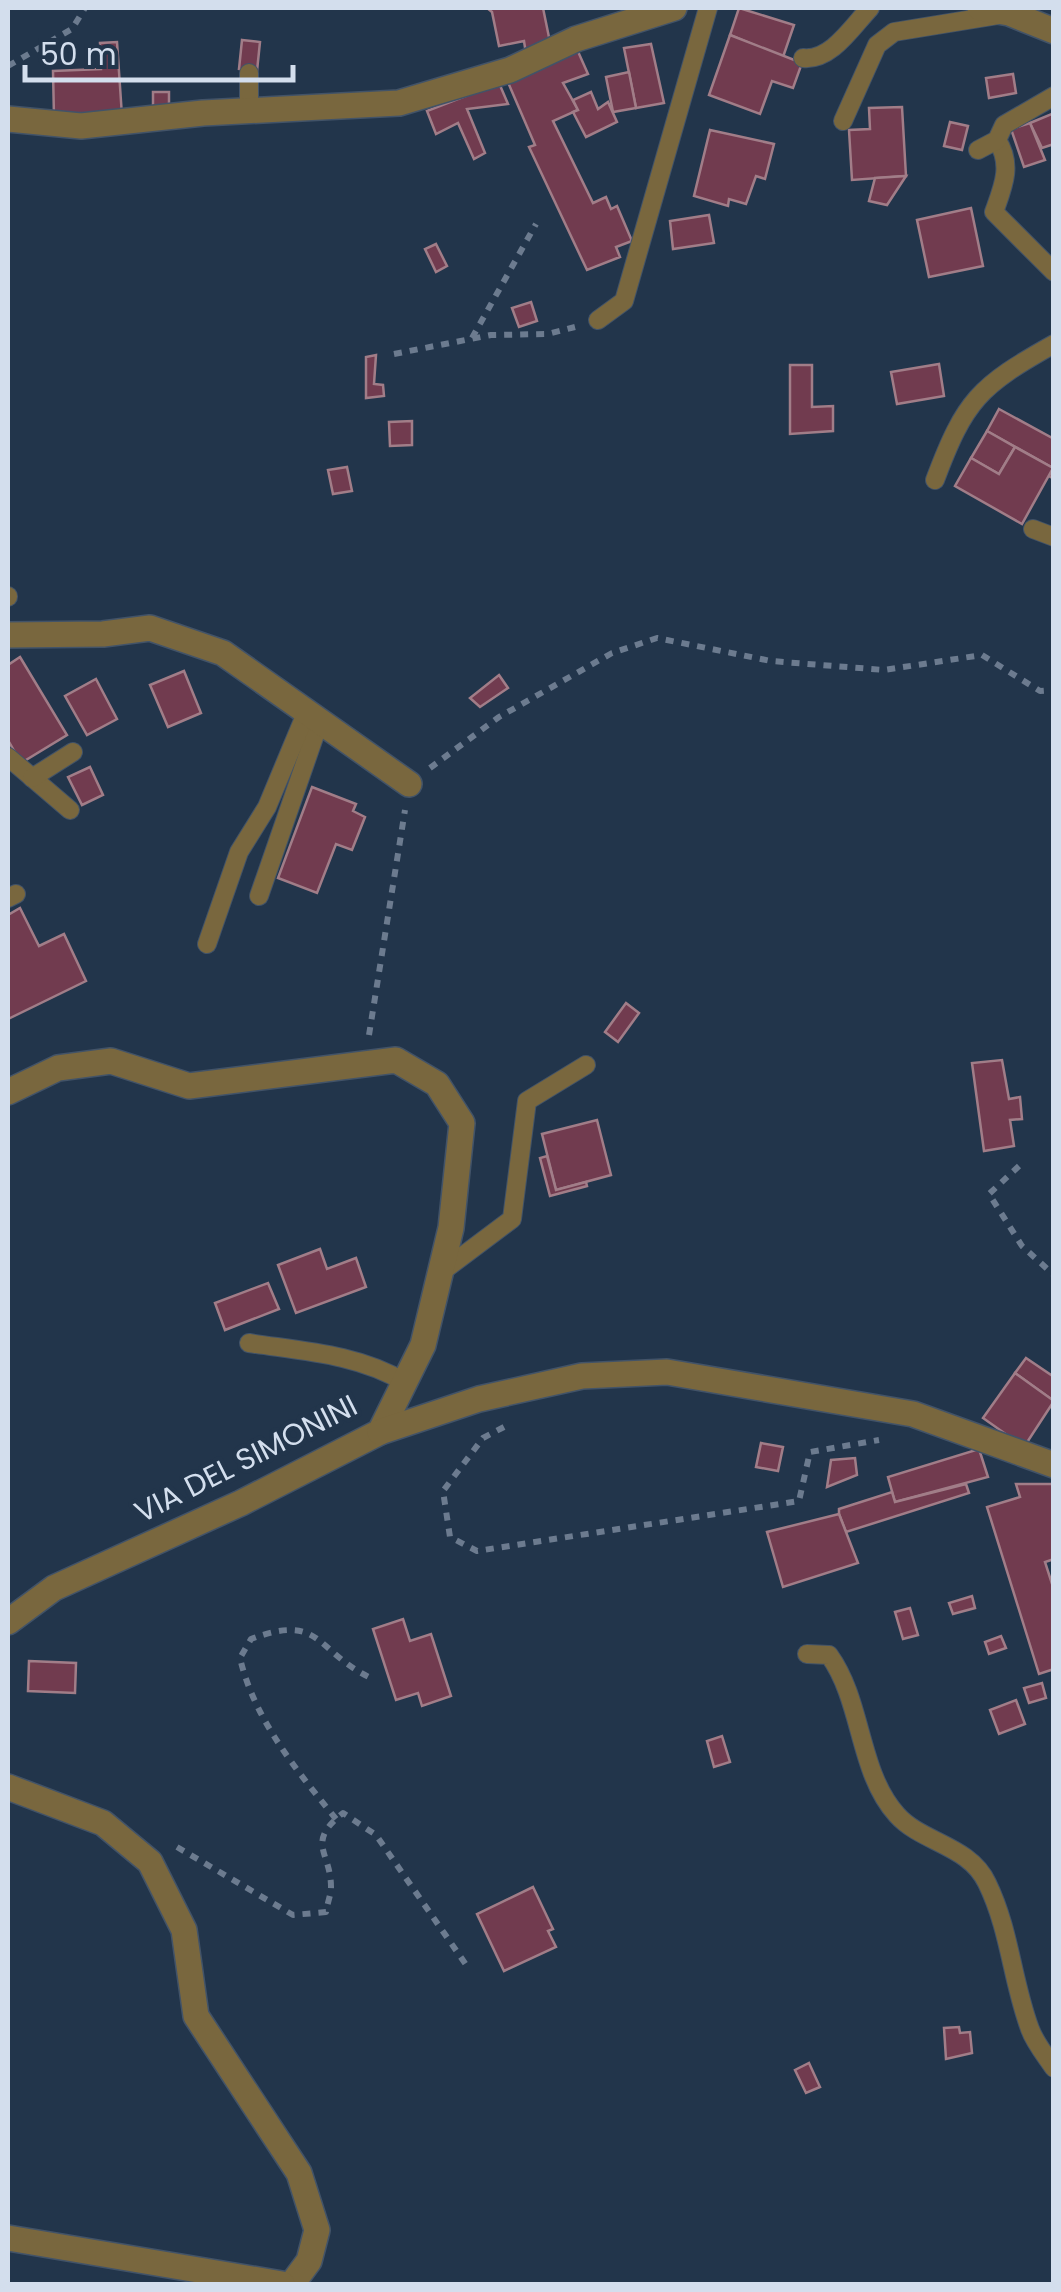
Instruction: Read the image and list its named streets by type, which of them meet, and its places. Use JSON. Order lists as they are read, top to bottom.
{
  "streets": {
    "street": ["VIA DEL SIMONINI"]
  },
  "scale_bar": "50 m"
}
